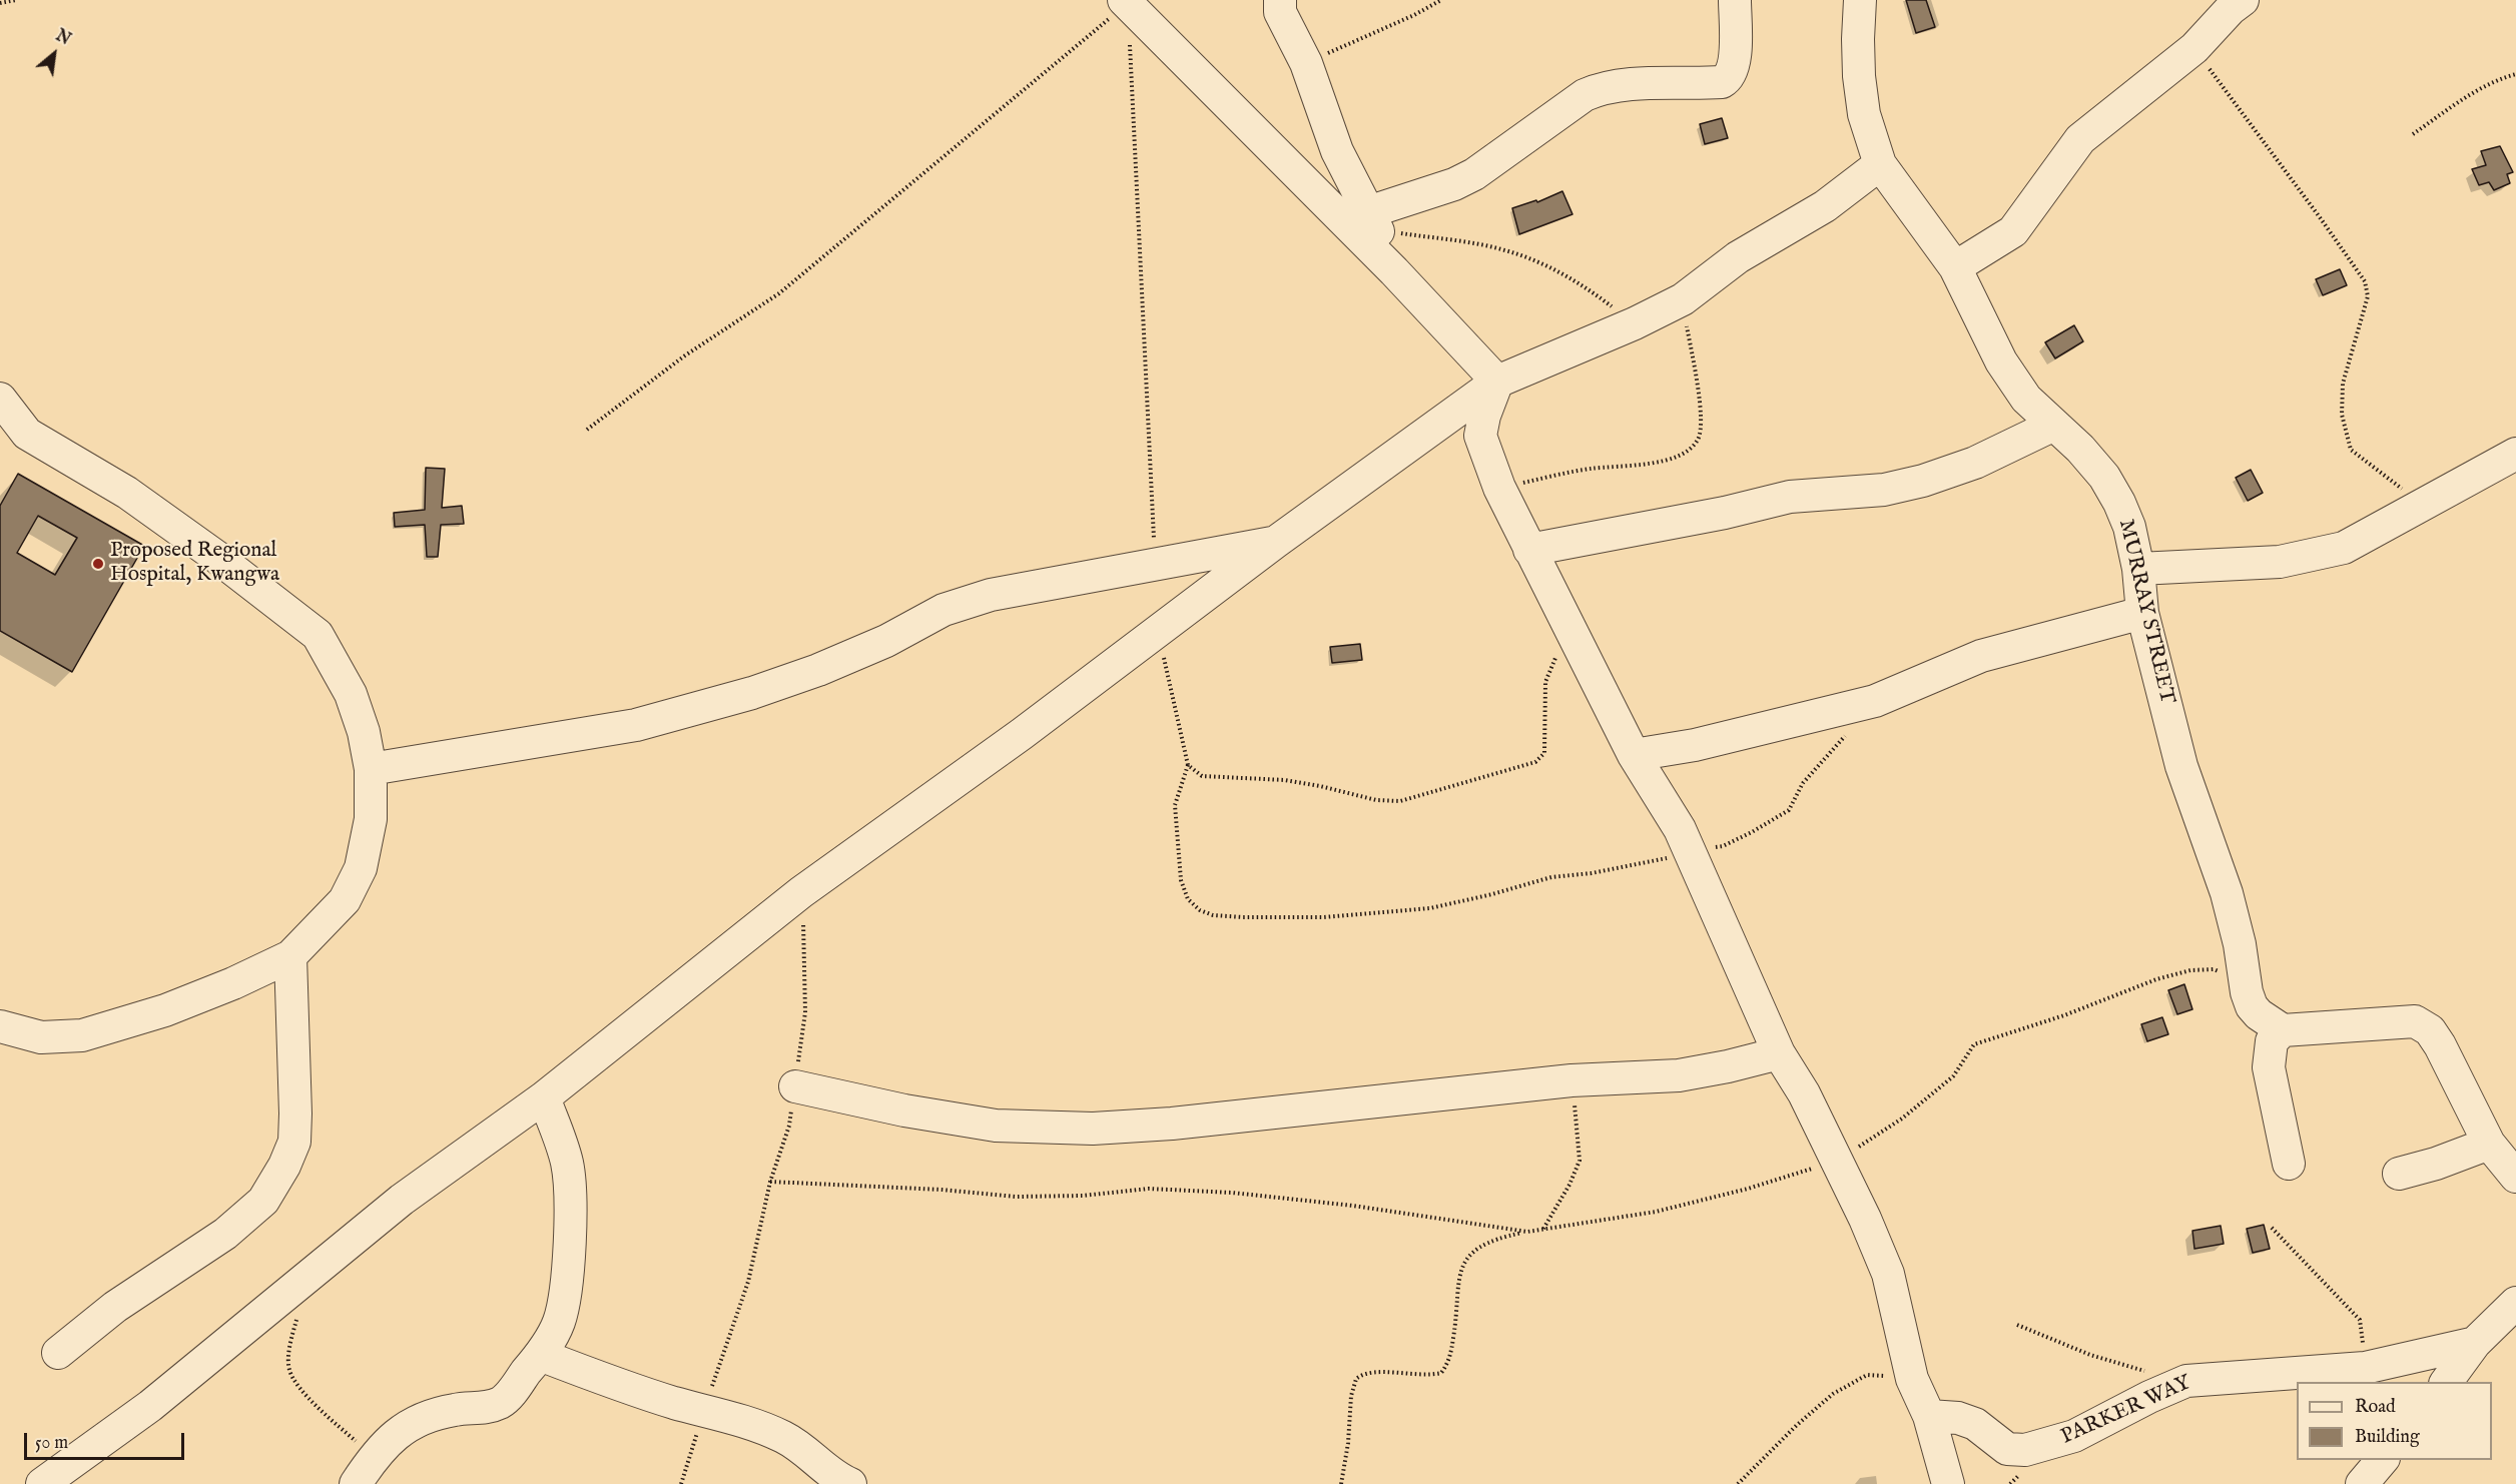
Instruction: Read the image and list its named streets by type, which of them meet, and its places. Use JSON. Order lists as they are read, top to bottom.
{
  "streets": {
    "street": ["MURRAY STREET", "PARKER WAY"]
  },
  "places": ["Proposed Regional Hospital, Kwangwa"],
  "legend": ["Road", "Building"],
  "scale_bar": "50 m",
  "north": "top right"
}
